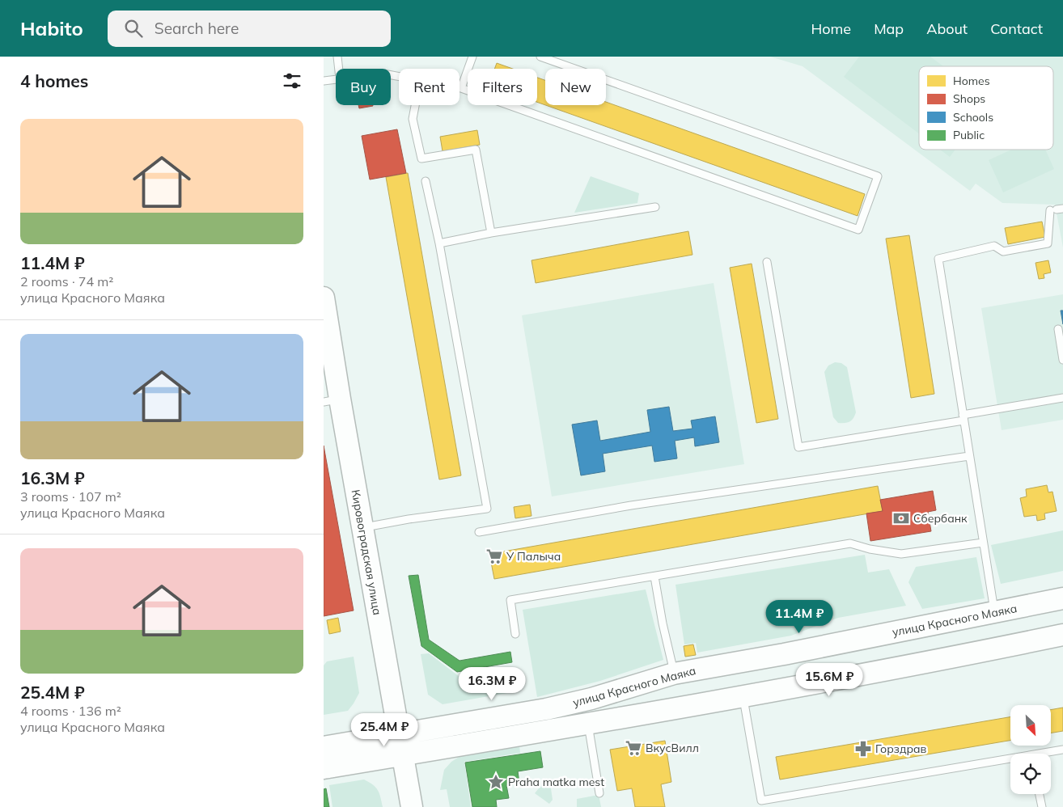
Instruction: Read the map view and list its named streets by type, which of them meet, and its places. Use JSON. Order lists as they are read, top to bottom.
{
  "streets": {
    "street": ["Кировоградская улица", "улица Красного Маяка"]
  },
  "crossings": [
    ["Кировоградская улица", "улица Красного Маяка"]
  ],
  "places": {
    "bank": ["Сбербанк"],
    "supermarket": ["У Палыча", "ВкусВилл"],
    "pharmacy": ["Горздрав"],
    "place": ["Praha matka mest"]
  },
  "legend": [
    "Homes",
    "Shops",
    "Schools",
    "Public"
  ],
  "north": "bottom right",
  "page": {
    "header": "Habito",
    "search": "Search here",
    "nav": [
      "Home",
      "Map",
      "About",
      "Contact"
    ],
    "heading": "4 homes",
    "chip": [
      "Buy",
      "Rent",
      "Filters",
      "New"
    ],
    "list": [
      {
        "name": "11.4M ₽",
        "note": "2 rooms · 74 m² · улица Красного Маяка"
      },
      {
        "name": "16.3M ₽",
        "note": "3 rooms · 107 m² · улица Красного Маяка"
      },
      {
        "name": "25.4M ₽",
        "note": "4 rooms · 136 m² · улица Красного Маяка"
      }
    ],
    "price": [
      "11.4M ₽",
      "15.6M ₽",
      "16.3M ₽",
      "25.4M ₽"
    ]
  }
}
